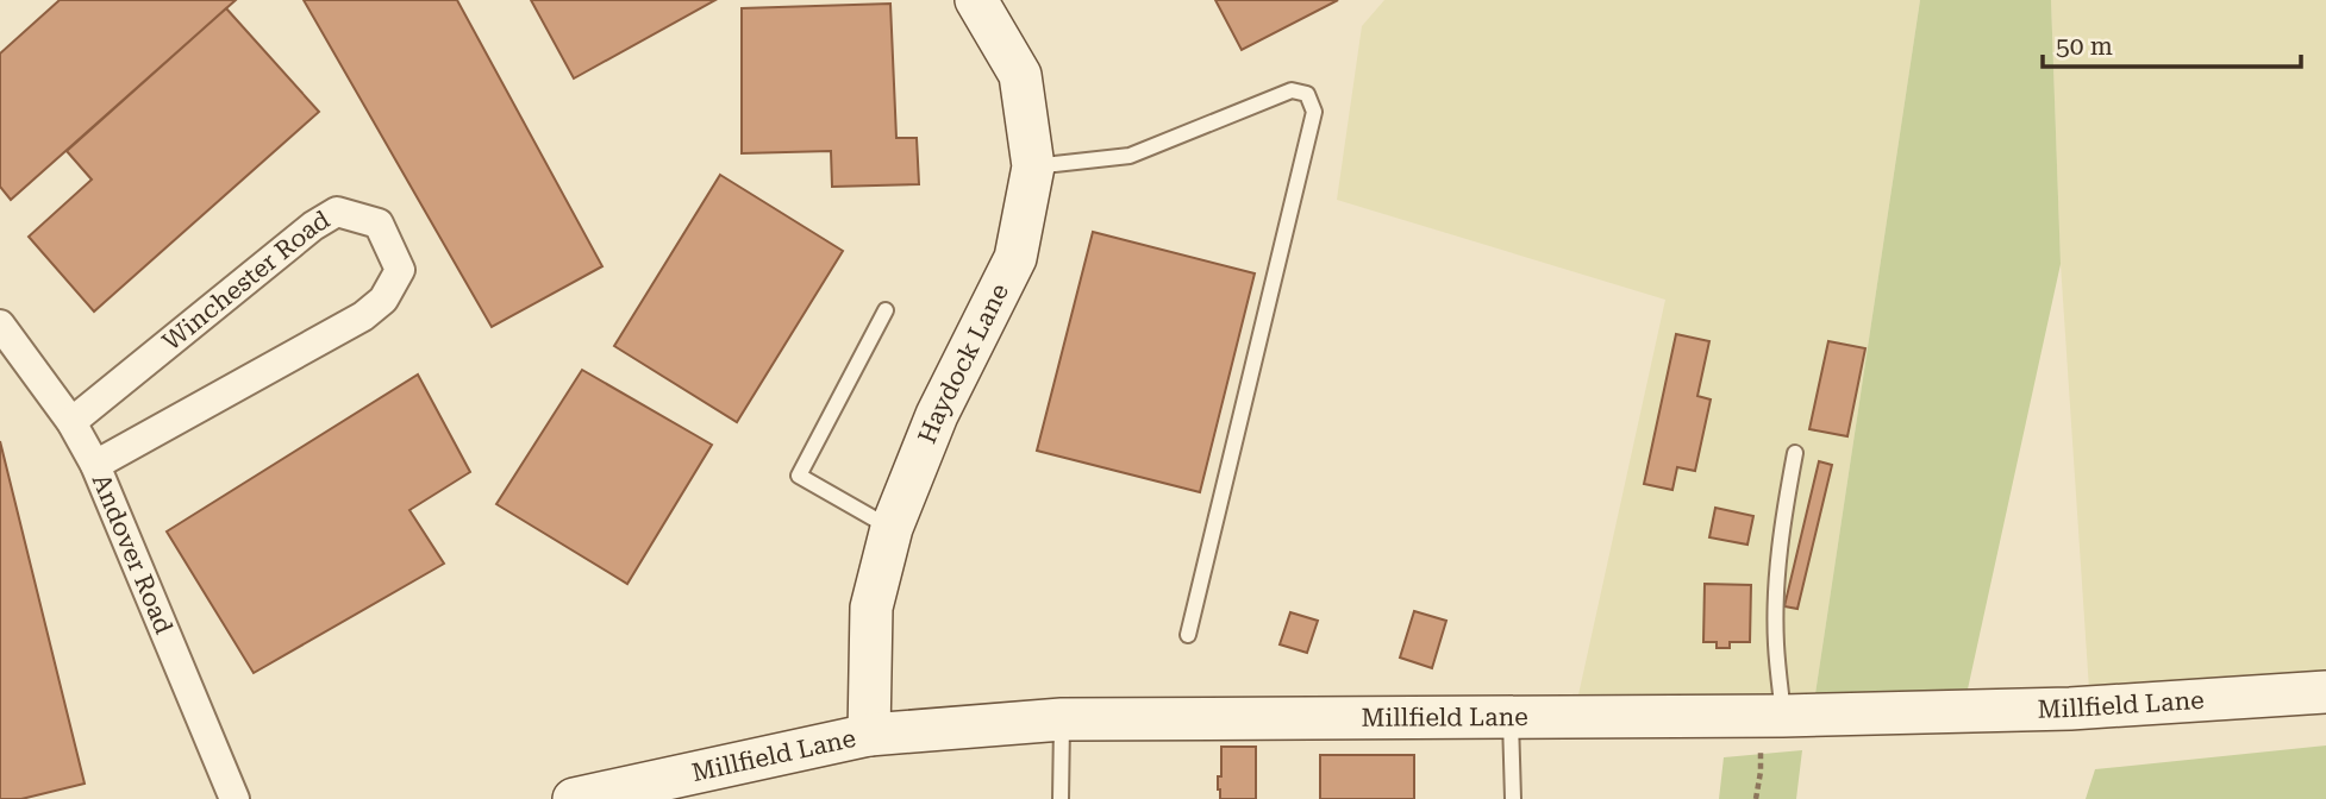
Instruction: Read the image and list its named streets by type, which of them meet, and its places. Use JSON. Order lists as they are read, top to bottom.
{
  "streets": {
    "street": [
      "Winchester Road",
      "Haydock Lane",
      "Andover Road",
      "Millfield Lane"
    ]
  },
  "crossings": [
    ["Winchester Road", "Andover Road"],
    ["Haydock Lane", "Millfield Lane"]
  ],
  "scale_bar": "50 m"
}
